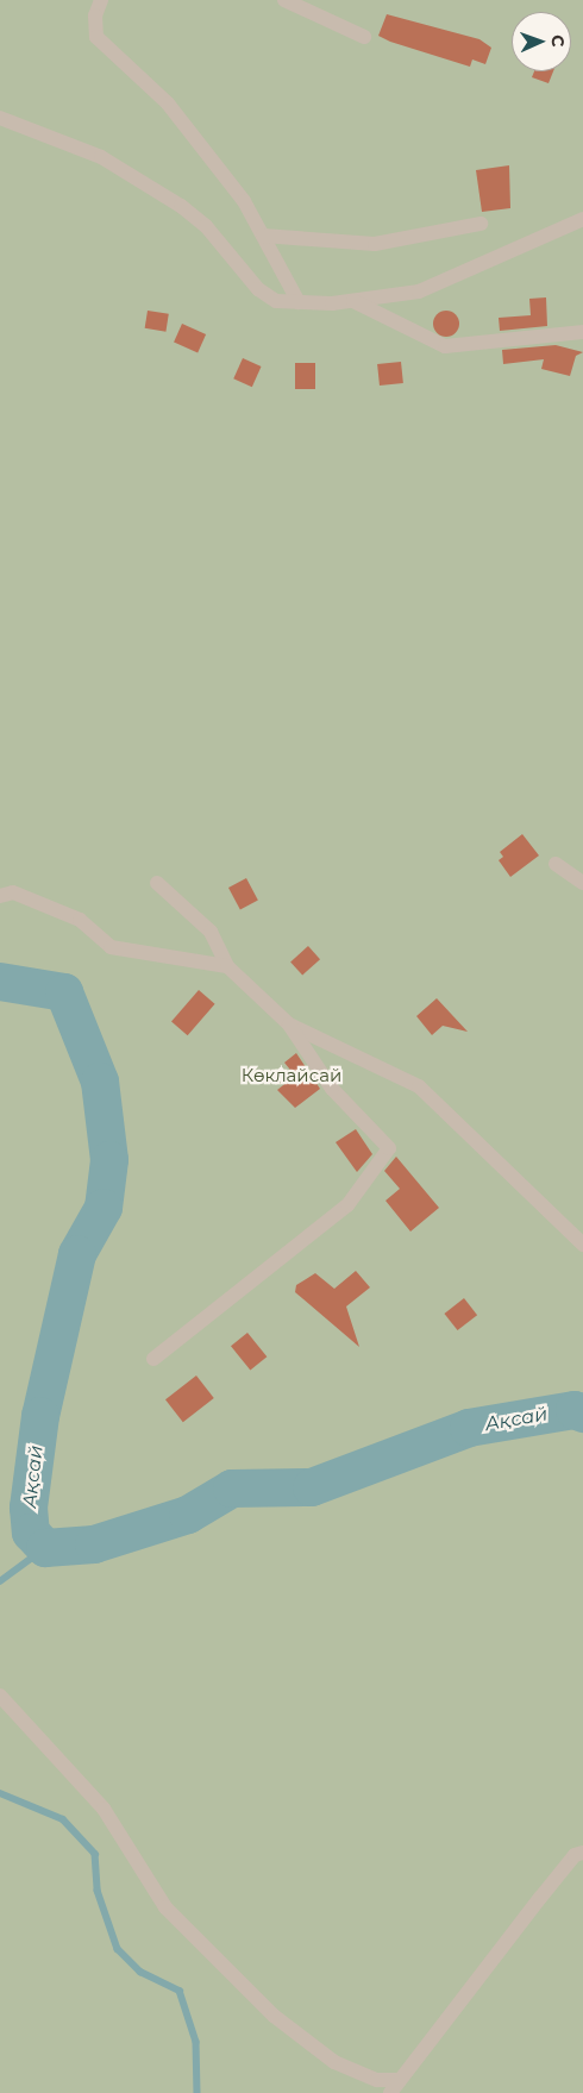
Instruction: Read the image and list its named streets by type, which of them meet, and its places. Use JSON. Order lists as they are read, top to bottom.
{
  "water": ["Ақсай"],
  "parks": ["Көклайсай"],
  "north": "right"
}
